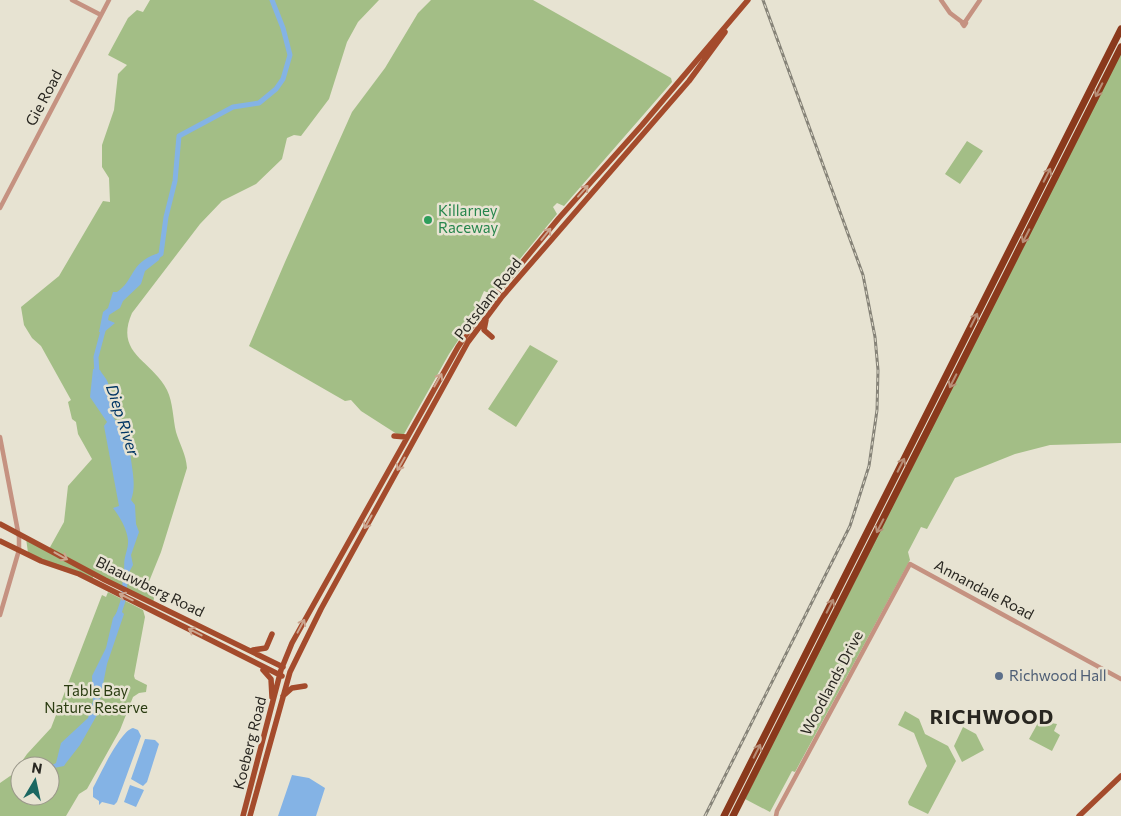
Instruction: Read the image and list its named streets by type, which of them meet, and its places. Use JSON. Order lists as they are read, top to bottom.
{
  "streets": {
    "main road": ["Potsdam Road", "Blaauwberg Road", "Koeberg Road"],
    "street": ["Gie Road", "Annandale Road", "Woodlands Drive"]
  },
  "crossings": [
    ["Potsdam Road", "Blaauwberg Road"],
    ["Potsdam Road", "Koeberg Road"],
    ["Blaauwberg Road", "Koeberg Road"],
    ["Annandale Road", "Woodlands Drive"]
  ],
  "districts": ["RICHWOOD"],
  "water": ["Diep River"],
  "parks": ["Table Bay Nature Reserve"],
  "places": ["Killarney Raceway", "Richwood Hall"],
  "north": "top"
}
